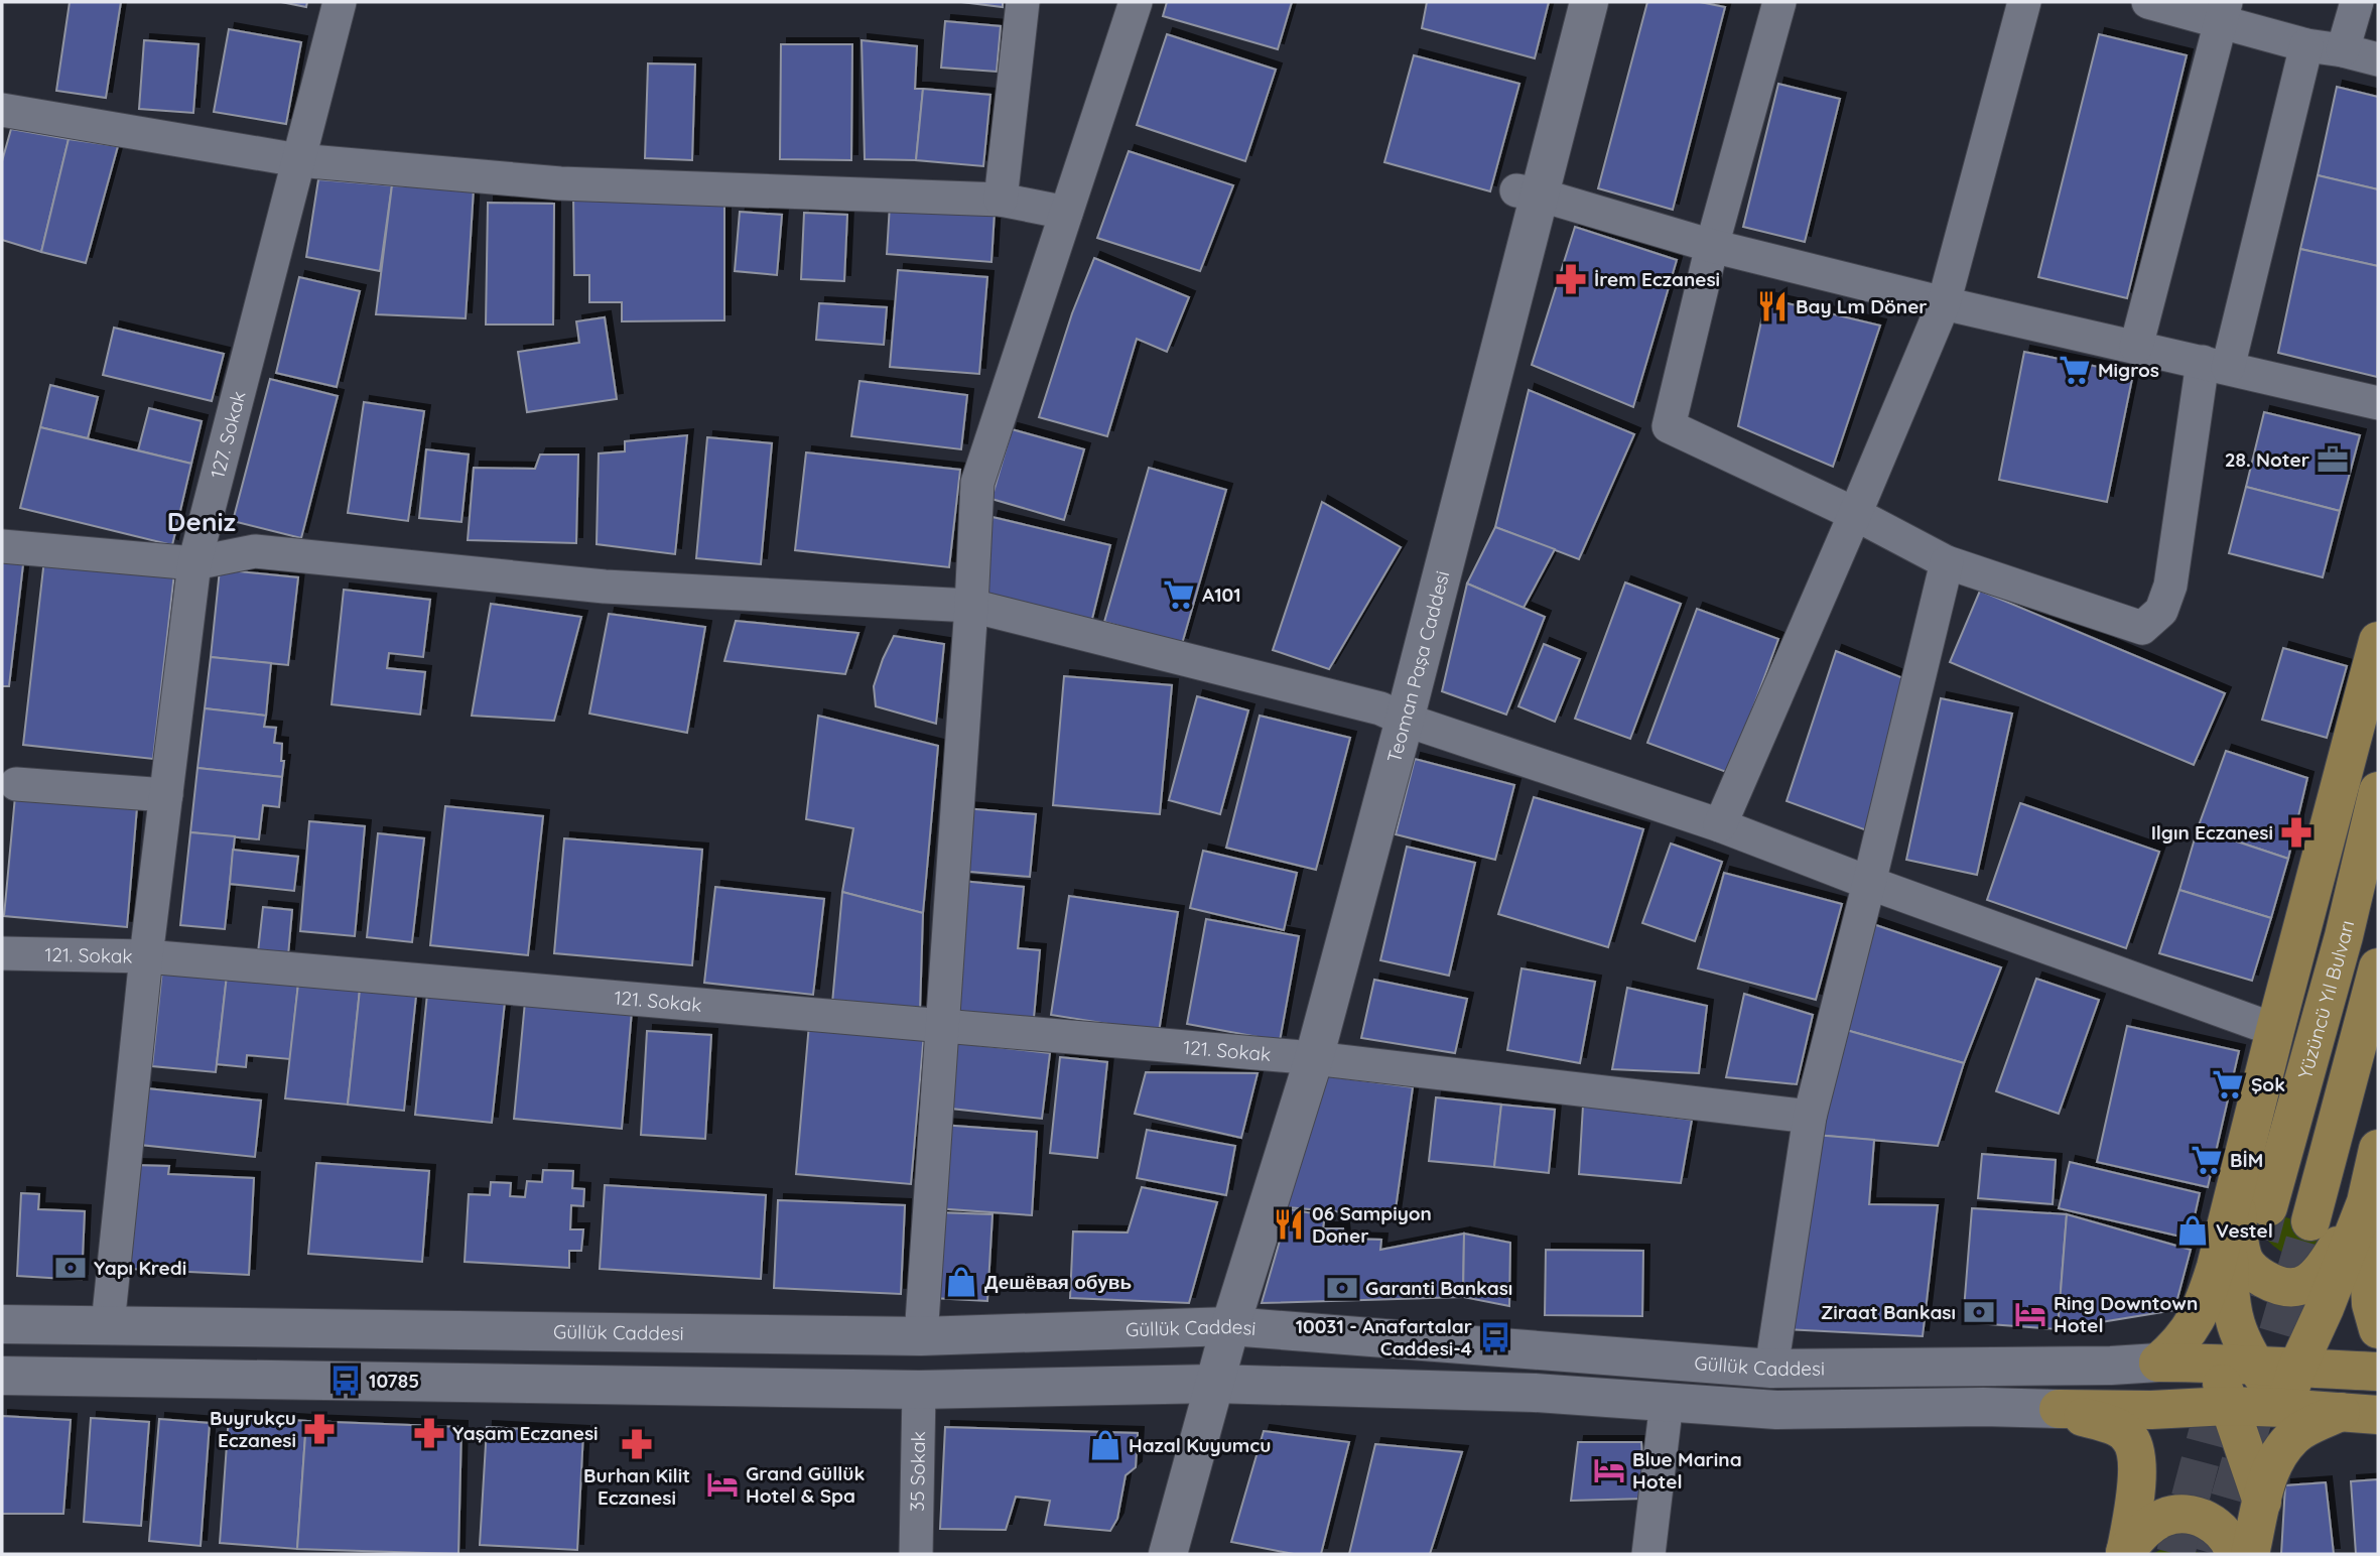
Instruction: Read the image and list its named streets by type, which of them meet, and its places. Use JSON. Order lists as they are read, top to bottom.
{
  "streets": {
    "main road": ["Teoman Paşa Caddesi", "Yüzüncü Yıl Bulvarı", "Güllük Caddesi"],
    "street": ["127. Sokak", "121. Sokak", "35 Sokak"]
  },
  "crossings": [
    ["127. Sokak", "121. Sokak"],
    ["127. Sokak", "Güllük Caddesi"],
    ["Teoman Paşa Caddesi", "121. Sokak"],
    ["Teoman Paşa Caddesi", "Güllük Caddesi"]
  ],
  "districts": ["Deniz"],
  "places": {
    "pharmacy": [
      "İrem Eczanesi",
      "Ilgın Eczanesi",
      "Buyrukçu Eczanesi",
      "Yaşam Eczanesi",
      "Burhan Kilit Eczanesi"
    ],
    "restaurant": ["Bay Lm Döner", "06 Sampiyon Doner"],
    "supermarket": [
      "Migros",
      "A101",
      "Şok",
      "BİM"
    ],
    "office": ["28. Noter"],
    "shop": ["Vestel", "Дешёвая обувь", "Hazal Kuyumcu"],
    "bank": ["Yapı Kredi", "Garanti Bankası", "Ziraat Bankası"],
    "hotel": ["Ring Downtown Hotel", "Blue Marina Hotel", "Grand Güllük Hotel & Spa"],
    "bus stop": ["10031 - Anafartalar Caddesi-4", "10785"]
  }
}
